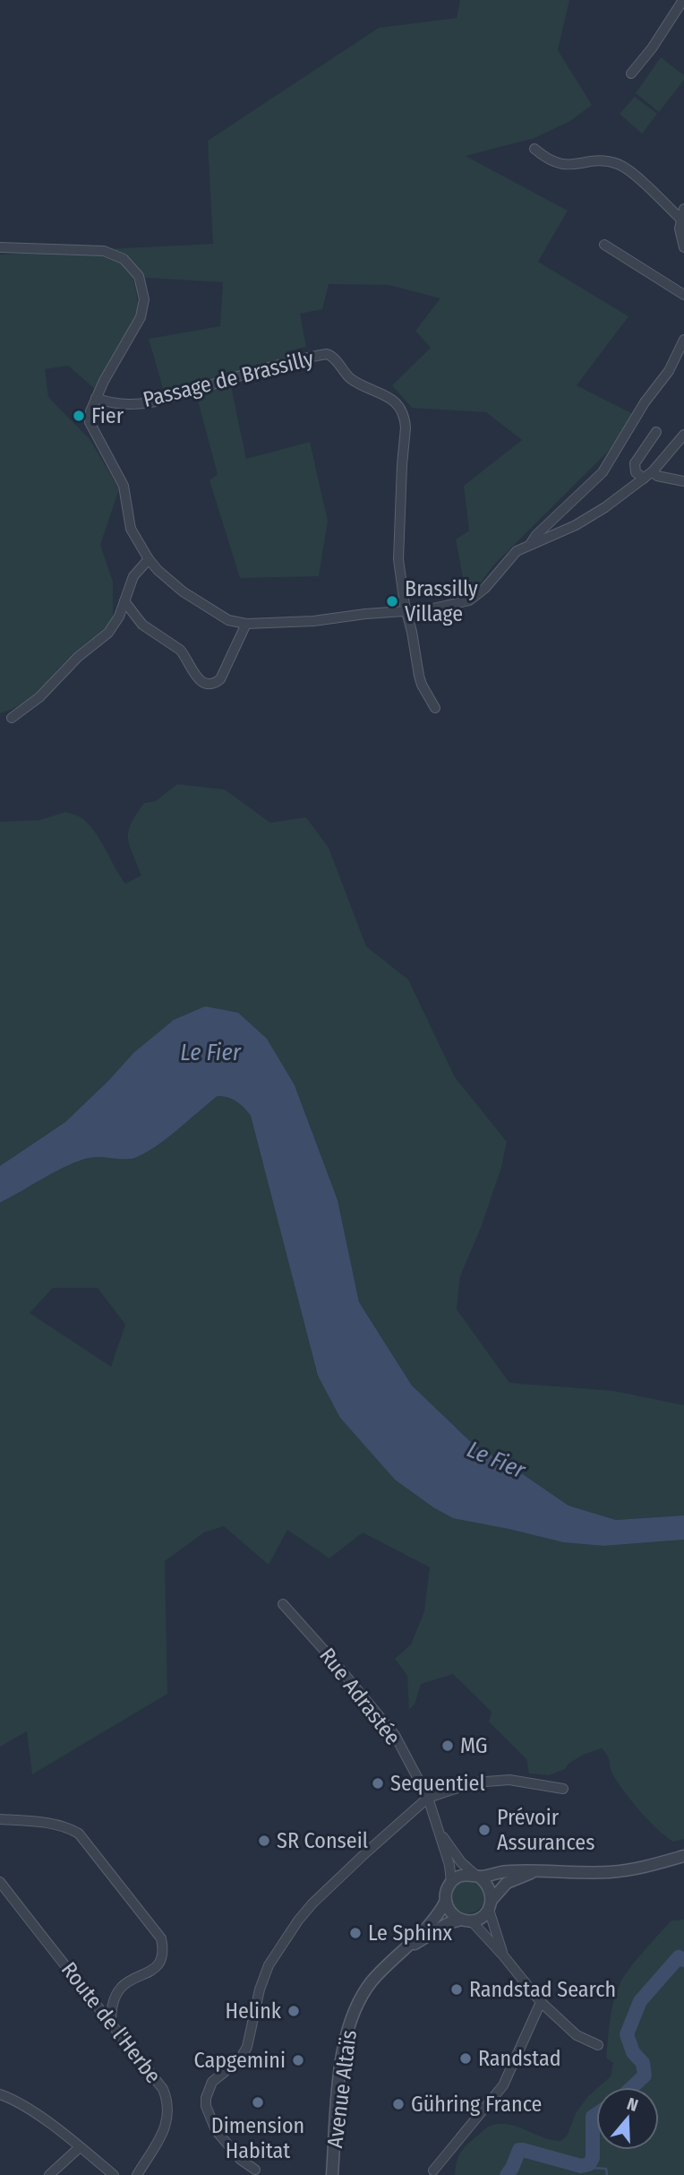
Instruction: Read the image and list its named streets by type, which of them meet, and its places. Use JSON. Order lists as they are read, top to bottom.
{
  "streets": {
    "street": [
      "Passage de Brassilly",
      "Rue Adrastée",
      "Route de l'Herbe",
      "Avenue Altaïs"
    ]
  },
  "crossings": [
    ["Rue Adrastée", "Avenue Altaïs"]
  ],
  "water": ["Le Fier"],
  "places": [
    "Fier",
    "Brassilly Village",
    "MG",
    "Sequentiel",
    "Prévoir Assurances",
    "SR Conseil",
    "Le Sphinx",
    "Randstad Search",
    "Helink",
    "Randstad",
    "Capgemini",
    "Dimension Habitat",
    "Gühring France"
  ],
  "north": "top"
}
